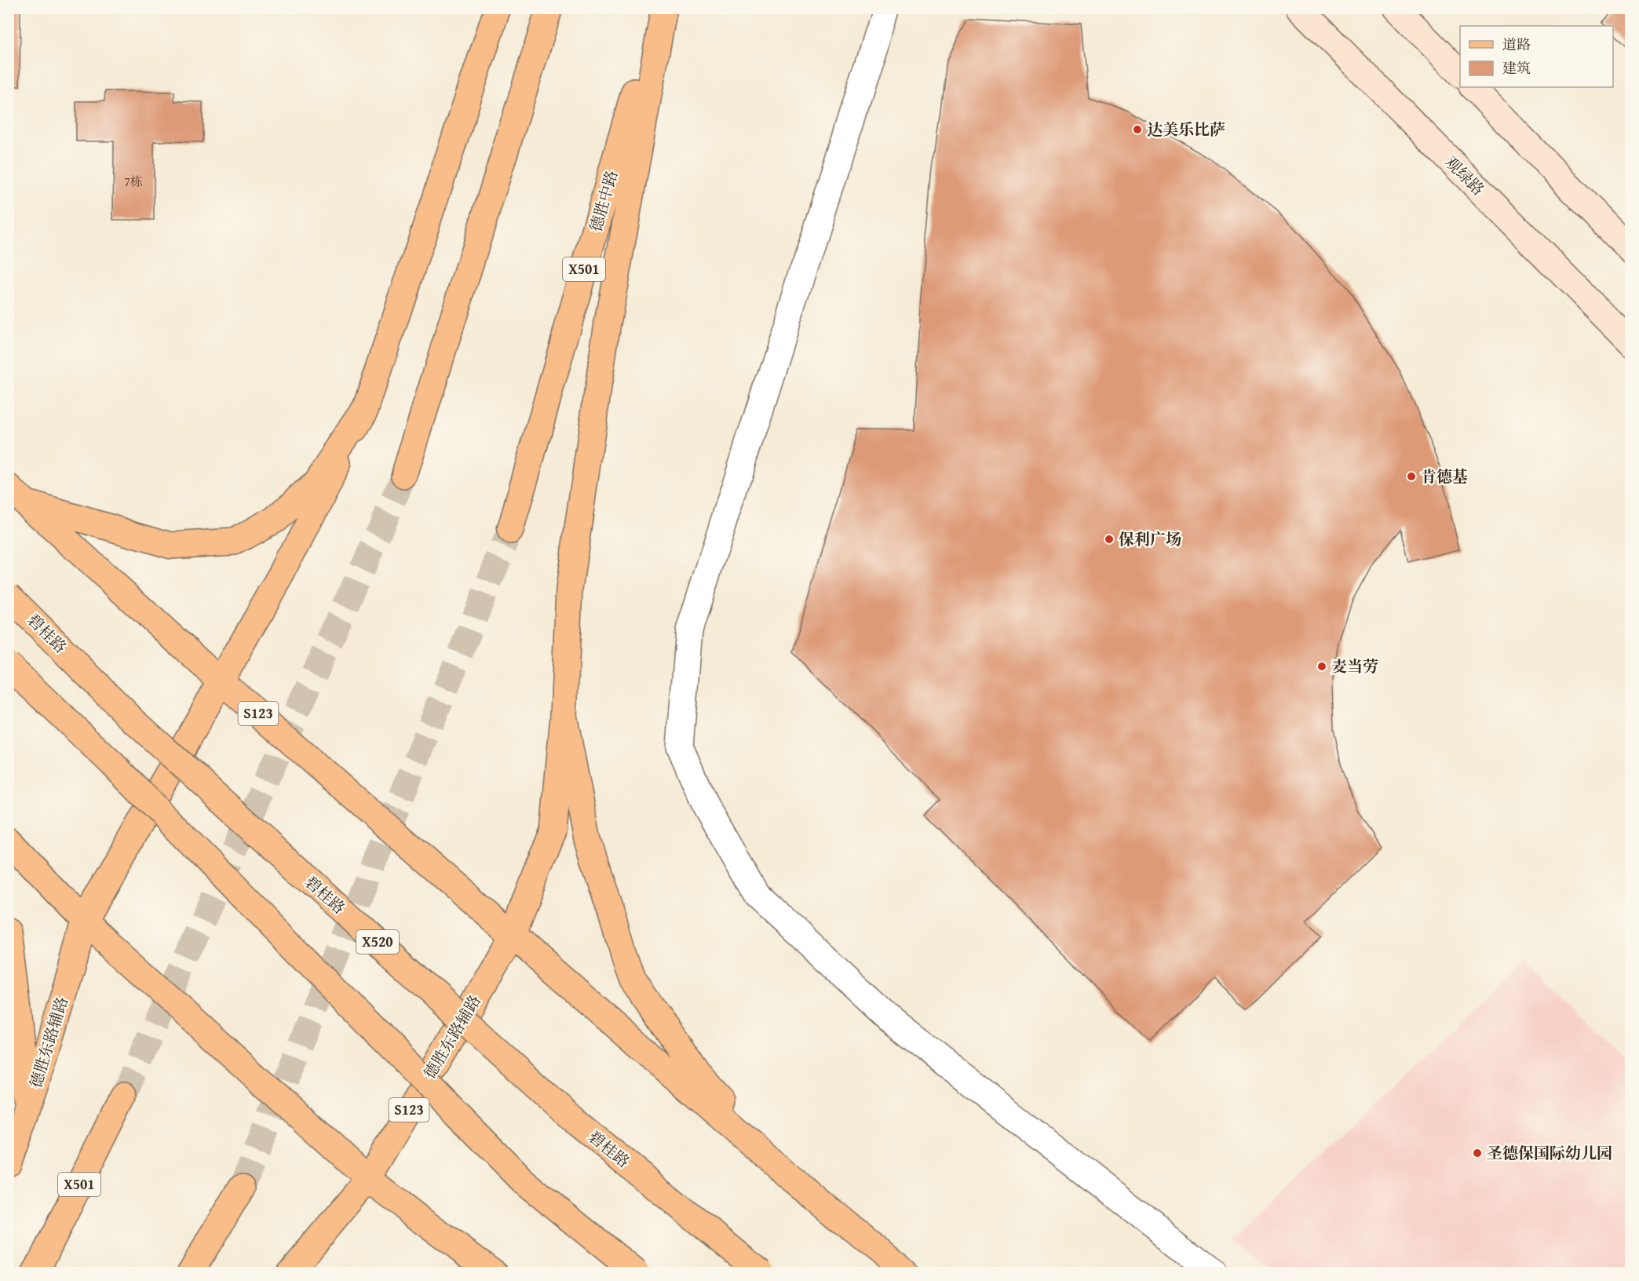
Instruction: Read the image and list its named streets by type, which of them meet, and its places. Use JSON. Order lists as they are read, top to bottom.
{
  "streets": {
    "main road": [
      "观绿路",
      "德胜中路",
      "X501",
      "碧桂路",
      "S123",
      "X520",
      "德胜东路辅路"
    ]
  },
  "crossings": [
    ["S123", "德胜东路辅路"]
  ],
  "places": [
    "达美乐比萨",
    "肯德基",
    "保利广场",
    "麦当劳",
    "圣德保国际幼儿园"
  ],
  "house_numbers": ["7栋"],
  "legend": ["道路", "建筑"]
}
